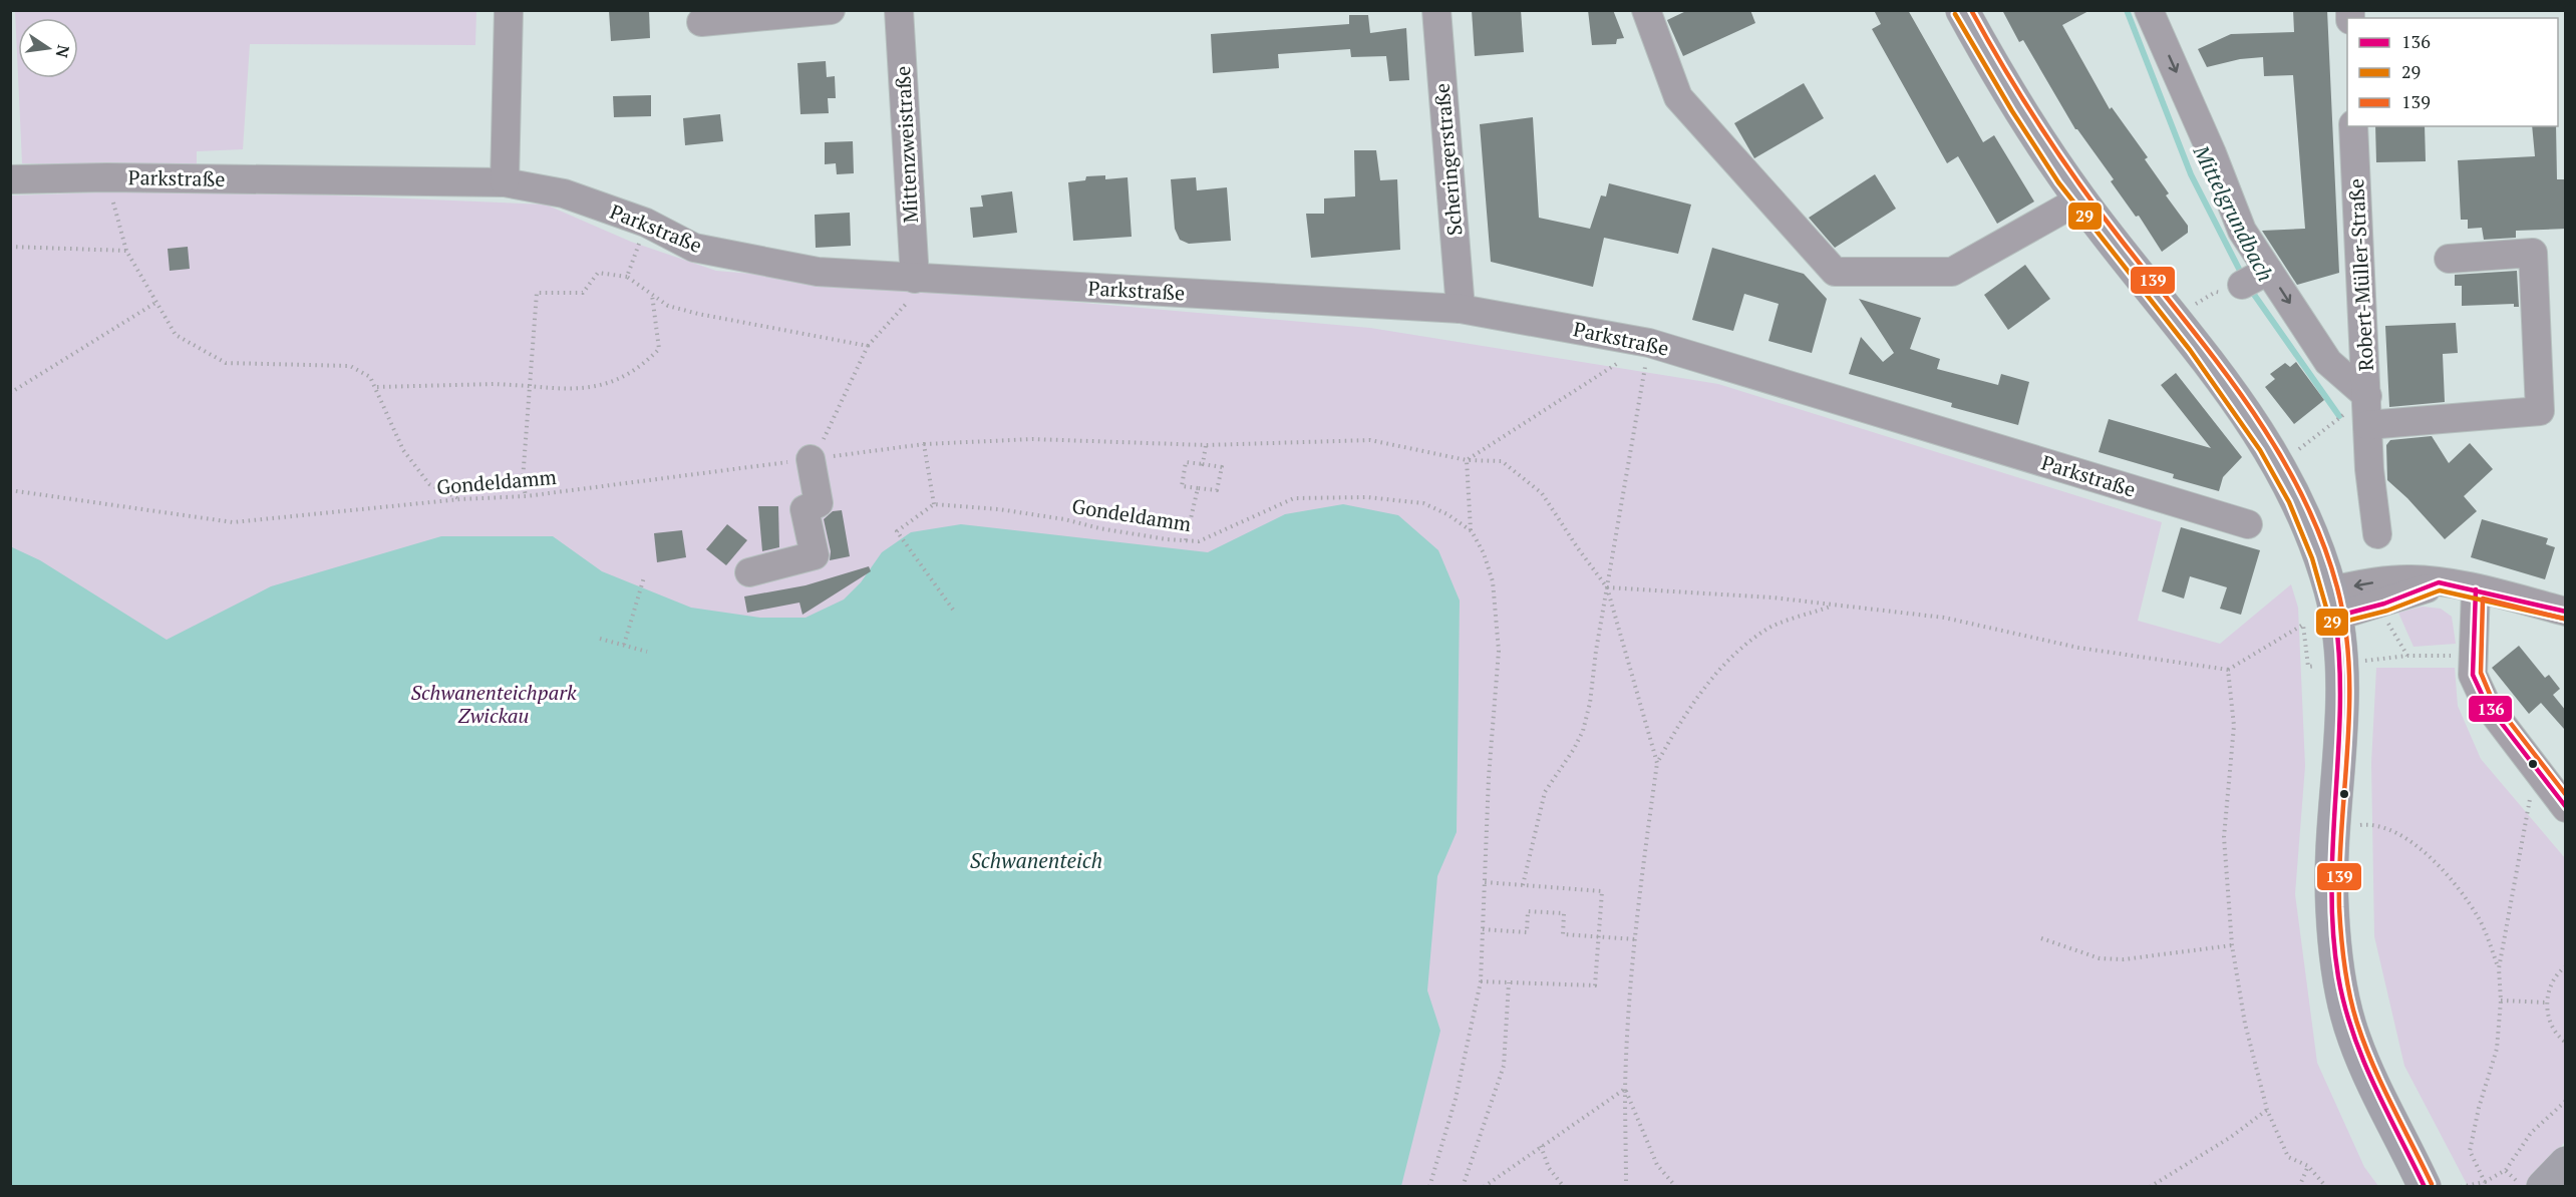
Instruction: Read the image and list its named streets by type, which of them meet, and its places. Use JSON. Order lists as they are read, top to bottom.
{
  "streets": {
    "street": [
      "Mittenzweistraße",
      "Scheringerstraße",
      "Parkstraße",
      "Robert-Müller-Straße"
    ],
    "path": ["Gondeldamm"]
  },
  "crossings": [
    ["Mittenzweistraße", "Parkstraße"],
    ["Scheringerstraße", "Parkstraße"]
  ],
  "water": ["Mittelgrundbach", "Schwanenteich"],
  "parks": ["Schwanenteichpark Zwickau"],
  "lines": ["transit line 139", "transit line 29", "transit line 136"],
  "legend": ["136", "29", "139"],
  "north": "right"
}
